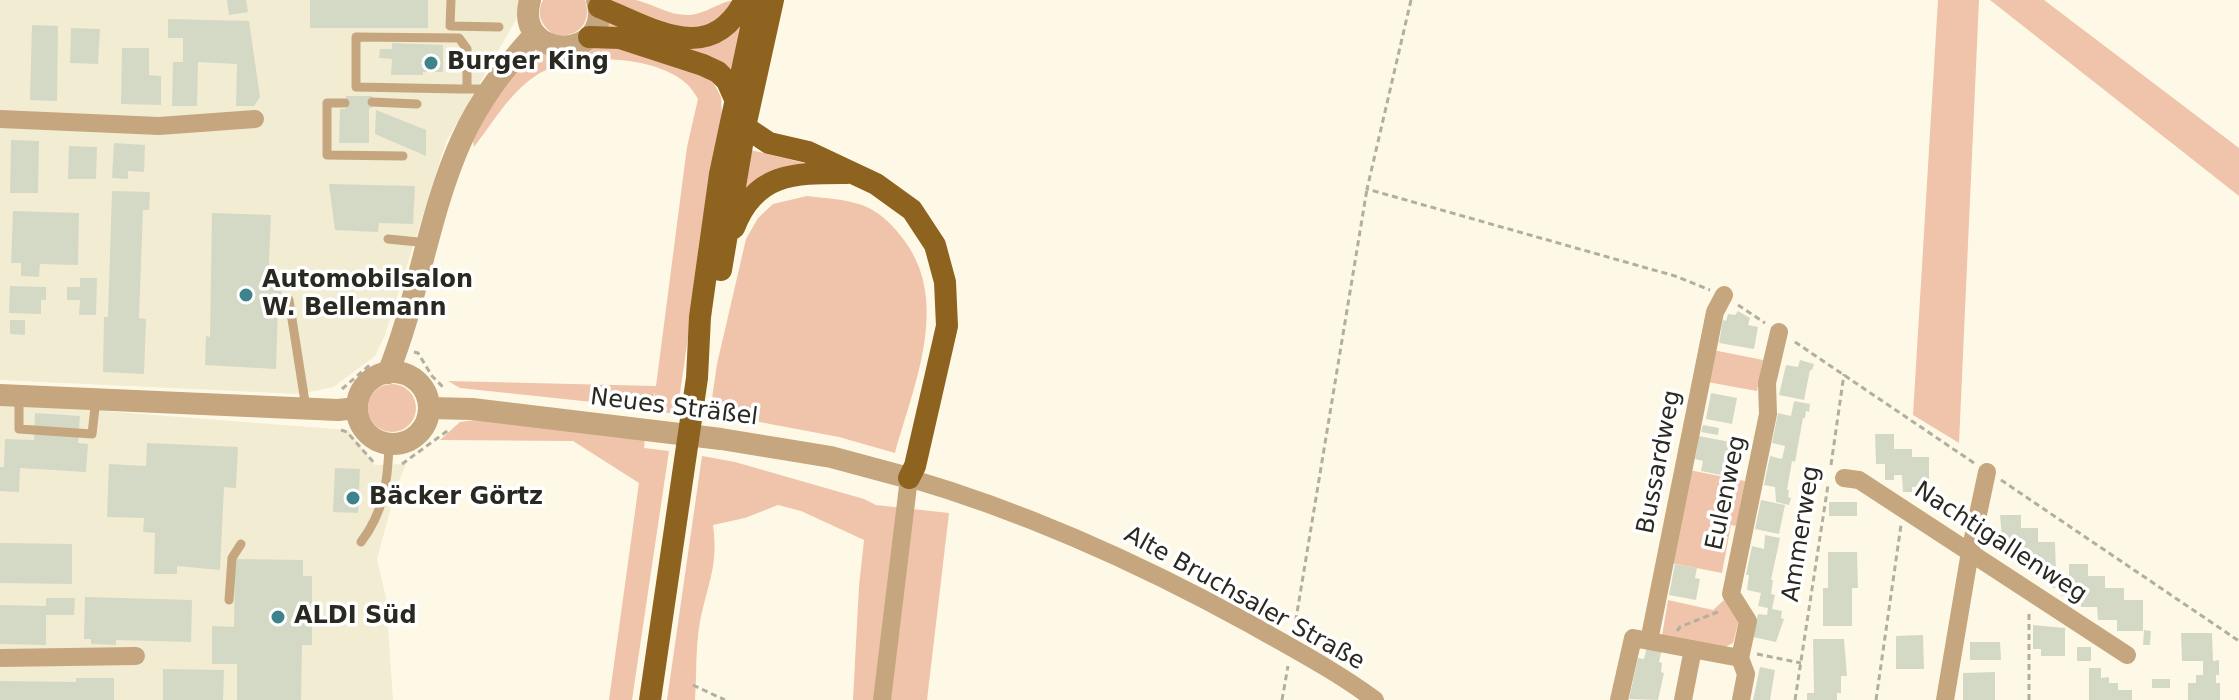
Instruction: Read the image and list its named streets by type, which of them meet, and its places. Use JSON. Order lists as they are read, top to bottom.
{
  "streets": {
    "street": [
      "Neues Sträßel",
      "Bussardweg",
      "Eulenweg",
      "Nachtigallenweg",
      "Alte Bruchsaler Straße"
    ],
    "path": ["Ammerweg"]
  },
  "crossings": [
    ["Neues Sträßel", "Alte Bruchsaler Straße"],
    ["Ammerweg", "Nachtigallenweg"]
  ],
  "places": [
    "Burger King",
    "Automobilsalon W. Bellemann",
    "Bäcker Görtz",
    "ALDI Süd"
  ]
}
